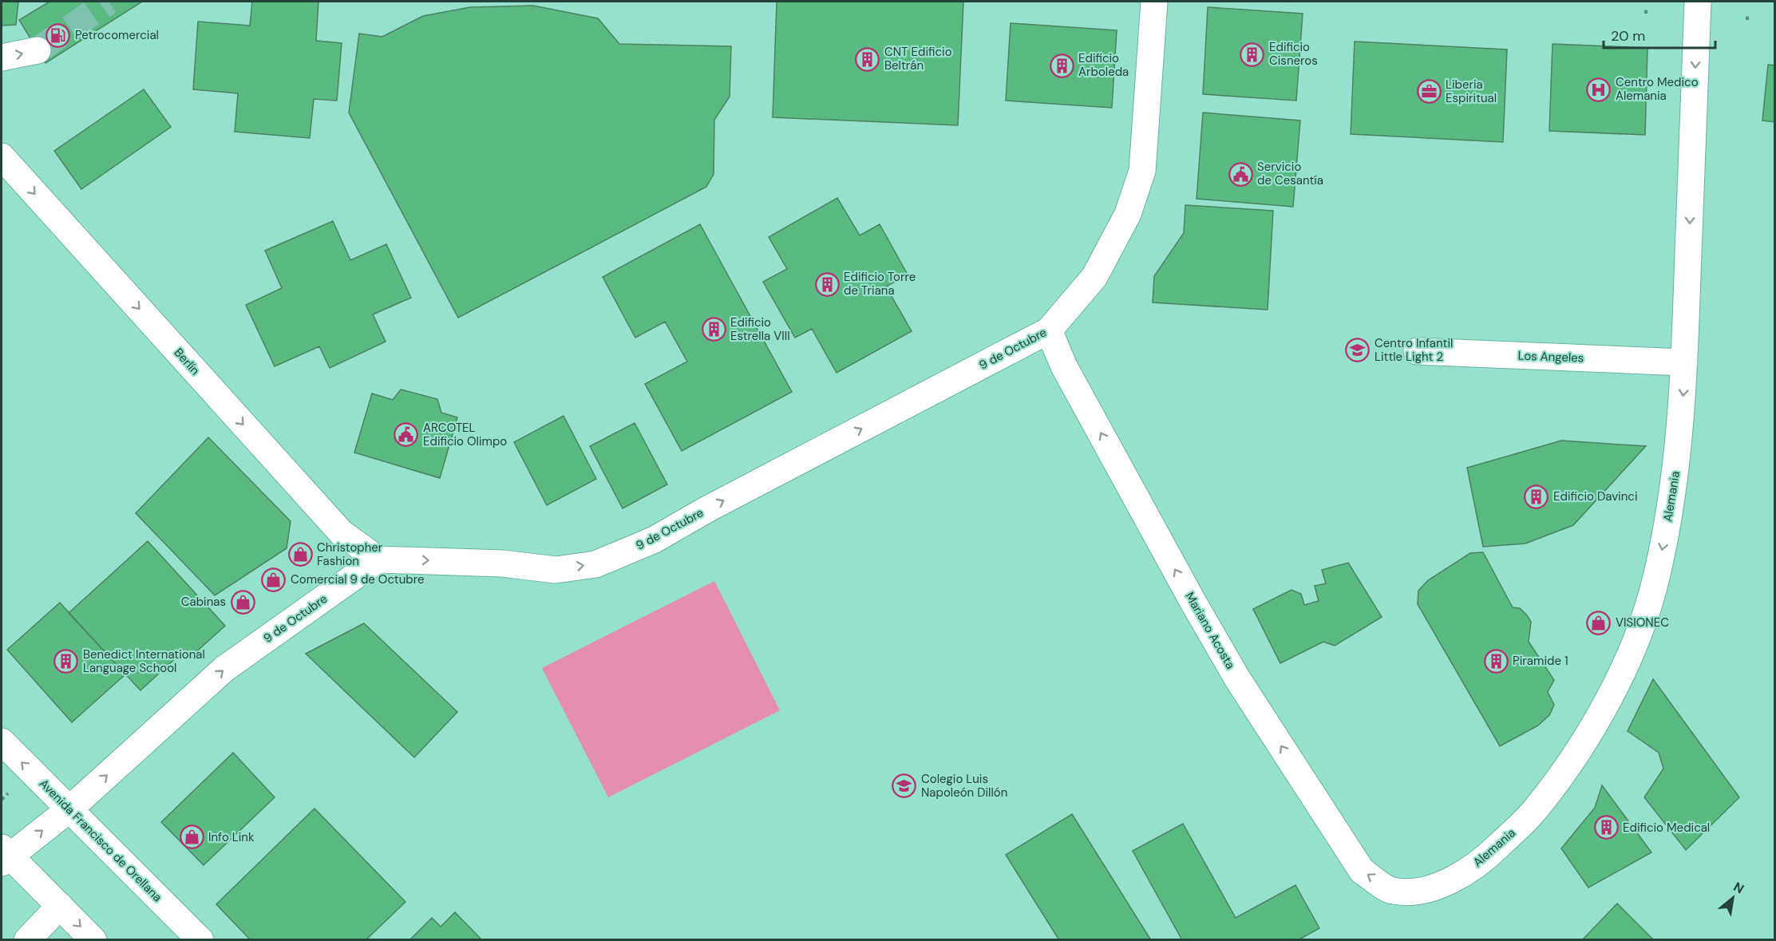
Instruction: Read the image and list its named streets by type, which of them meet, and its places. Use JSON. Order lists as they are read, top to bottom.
{
  "streets": {
    "street": [
      "9 de Octubre",
      "Los Angeles",
      "Berlín",
      "Alemania",
      "Mariano Acosta",
      "Avenida Francisco de Orellana"
    ]
  },
  "crossings": [
    ["9 de Octubre", "Berlín"],
    ["9 de Octubre", "Mariano Acosta"],
    ["9 de Octubre", "Avenida Francisco de Orellana"],
    ["Los Angeles", "Alemania"],
    ["Alemania", "Mariano Acosta"]
  ],
  "one_way": [
    "9 de Octubre",
    "Berlín",
    "Alemania",
    "Mariano Acosta"
  ],
  "places": {
    "fuel station": ["Petrocomercial"],
    "building": [
      "Edificio Cisneros",
      "CNT Edificio Beltrán",
      "Edificio Arboleda",
      "Edificio Torre de Triana",
      "Edificio Estrella VIII",
      "Edificio Davinci",
      "Piramide 1",
      "Benedict International Language School",
      "Edificio Medical"
    ],
    "hospital": ["Centro Medico Alemania"],
    "office": ["Liberia Espiritual"],
    "public building": ["Servicio de Cesantía", "ARCOTEL Edificio Olimpo"],
    "school or university": ["Centro Infantil Little Light 2", "Colegio Luis Napoleón Dillón"],
    "shop": [
      "Christopher Fashion",
      "Comercial 9 de Octubre",
      "Cabinas",
      "VISIONEC",
      "Info Link"
    ]
  },
  "scale_bar": "20 m",
  "north": "top right"
}
